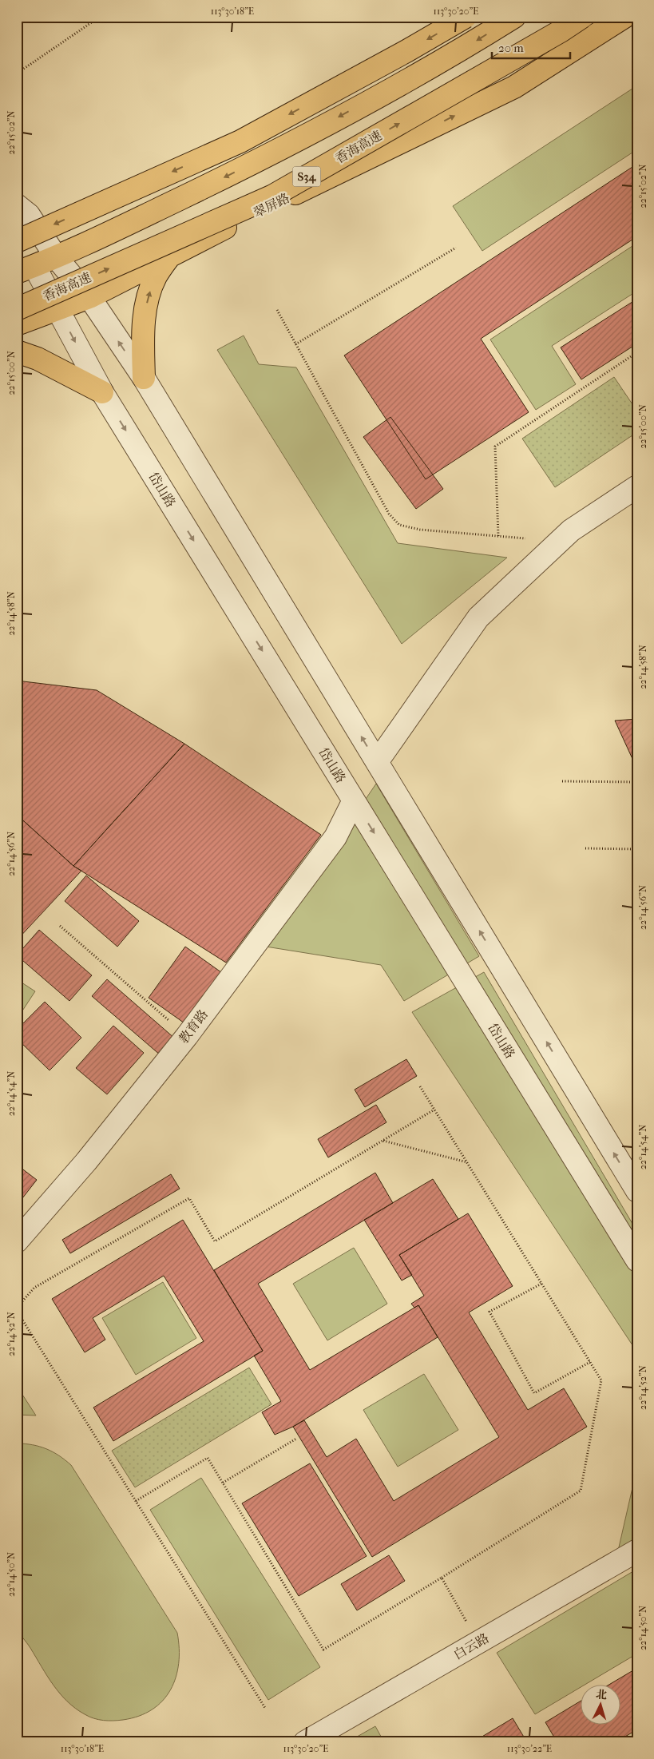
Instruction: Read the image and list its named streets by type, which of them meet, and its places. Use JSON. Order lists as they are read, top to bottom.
{
  "streets": {
    "main road": ["香海高速", "S34", "翠屏路"],
    "street": ["岱山路", "教育路", "白云路"]
  },
  "crossings": [
    ["翠屏路", "岱山路"],
    ["岱山路", "教育路"]
  ],
  "scale_bar": "20 m",
  "north": "top",
  "coordinates": [
    "113°30'18\"E",
    "113°30'20\"E",
    "22°15'02\"N",
    "22°15'00\"N",
    "22°14'58\"N",
    "22°14'56\"N",
    "22°14'54\"N",
    "22°14'52\"N",
    "22°14'50\"N",
    "113°30'22\"E"
  ]
}
